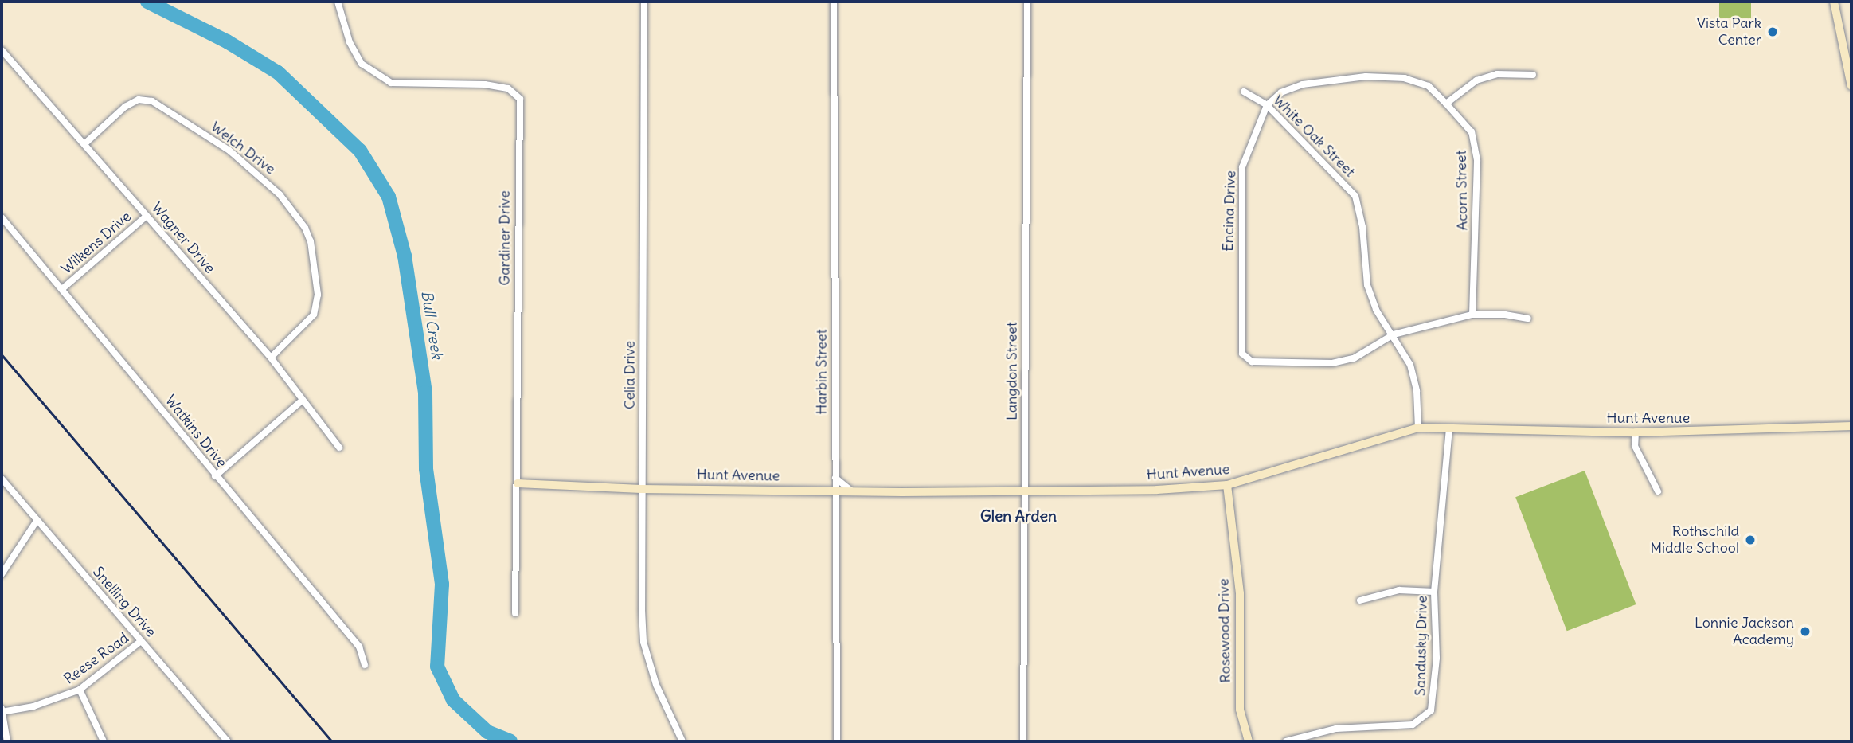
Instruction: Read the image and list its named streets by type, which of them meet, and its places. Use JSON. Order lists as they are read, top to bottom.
{
  "streets": {
    "street": [
      "White Oak Street",
      "Welch Drive",
      "Acorn Street",
      "Encina Drive",
      "Wagner Drive",
      "Gardiner Drive",
      "Wilkens Drive",
      "Langdon Street",
      "Harbin Street",
      "Celia Drive",
      "Hunt Avenue",
      "Watkins Drive",
      "Snelling Drive",
      "Rosewood Drive",
      "Sandusky Drive",
      "Reese Road"
    ]
  },
  "crossings": [
    ["White Oak Street", "Acorn Street"],
    ["White Oak Street", "Encina Drive"],
    ["White Oak Street", "Hunt Avenue"],
    ["Welch Drive", "Wagner Drive"],
    ["Acorn Street", "Encina Drive"],
    ["Wagner Drive", "Wilkens Drive"],
    ["Gardiner Drive", "Hunt Avenue"],
    ["Wilkens Drive", "Watkins Drive"],
    ["Langdon Street", "Hunt Avenue"],
    ["Harbin Street", "Hunt Avenue"],
    ["Celia Drive", "Hunt Avenue"],
    ["Hunt Avenue", "Rosewood Drive"],
    ["Hunt Avenue", "Sandusky Drive"],
    ["Snelling Drive", "Reese Road"]
  ],
  "districts": ["Glen Arden"],
  "water": ["Bull Creek"],
  "places": ["Vista Park Center", "Rothschild Middle School", "Lonnie Jackson Academy"]
}
